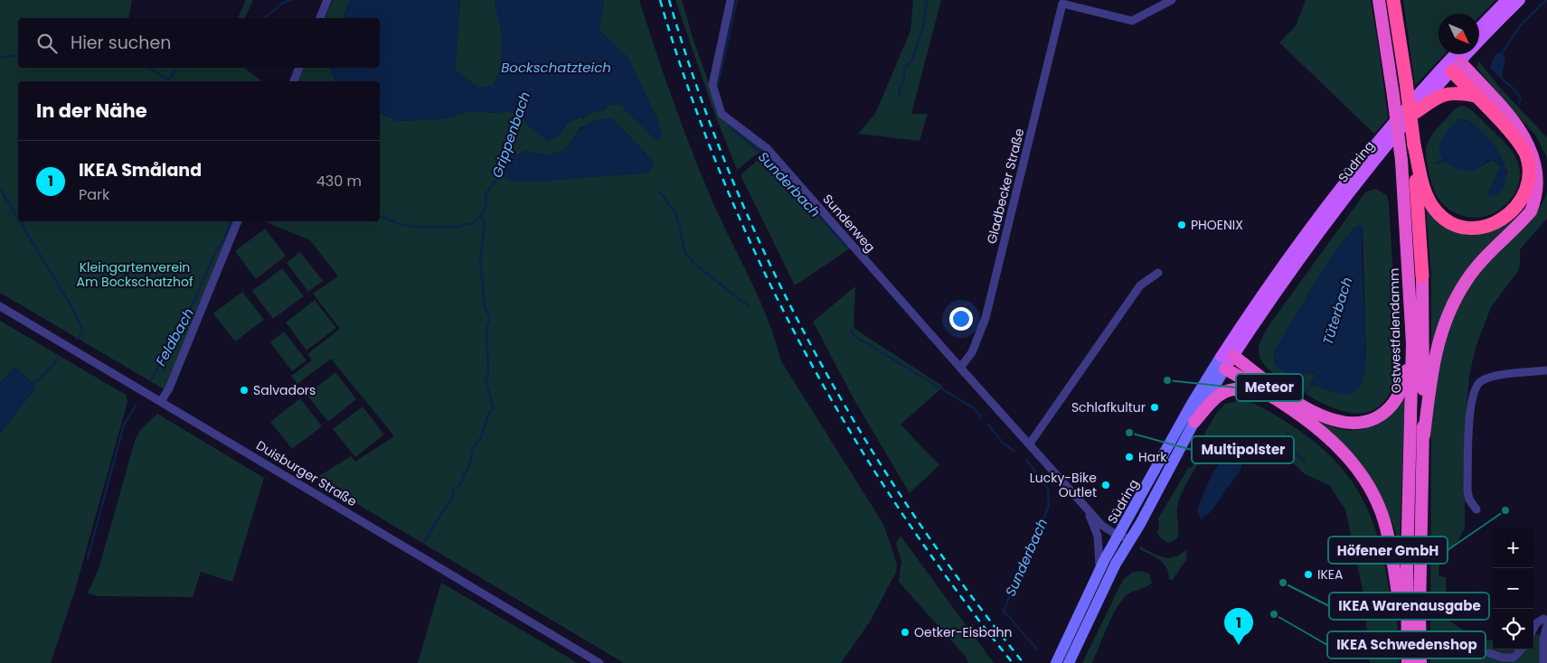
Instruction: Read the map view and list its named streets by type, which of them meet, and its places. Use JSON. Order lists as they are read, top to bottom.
{
  "streets": {
    "highway": ["Ostwestfalendamm"],
    "main road": ["Südring"],
    "street": ["Gladbecker Straße", "Sunderweg", "Duisburger Straße"]
  },
  "crossings": [
    ["Südring", "Sunderweg"],
    ["Gladbecker Straße", "Sunderweg"]
  ],
  "water": [
    "Bockschatzteich",
    "Grippenbach",
    "Sunderbach",
    "Tüterbach",
    "Feldbach"
  ],
  "parks": ["Kleingartenverein Am Bockschatzhof"],
  "places": [
    "PHOENIX",
    "Meteor",
    "Salvadors",
    "Schlafkultur",
    "Multipolster",
    "Hark",
    "Lucky-Bike Outlet",
    "Höfener GmbH",
    "IKEA",
    "IKEA Warenausgabe",
    "IKEA Schwedenshop",
    "Oetker-Eisbahn"
  ],
  "north": "bottom right",
  "page": {
    "search": "Hier suchen",
    "heading": "In der Nähe",
    "list": [
      {
        "mark": "1",
        "name": "IKEA Småland",
        "note": "Park",
        "value": "430 m"
      }
    ],
    "map_buttons": ["+", "−"],
    "pins": "1"
  }
}
